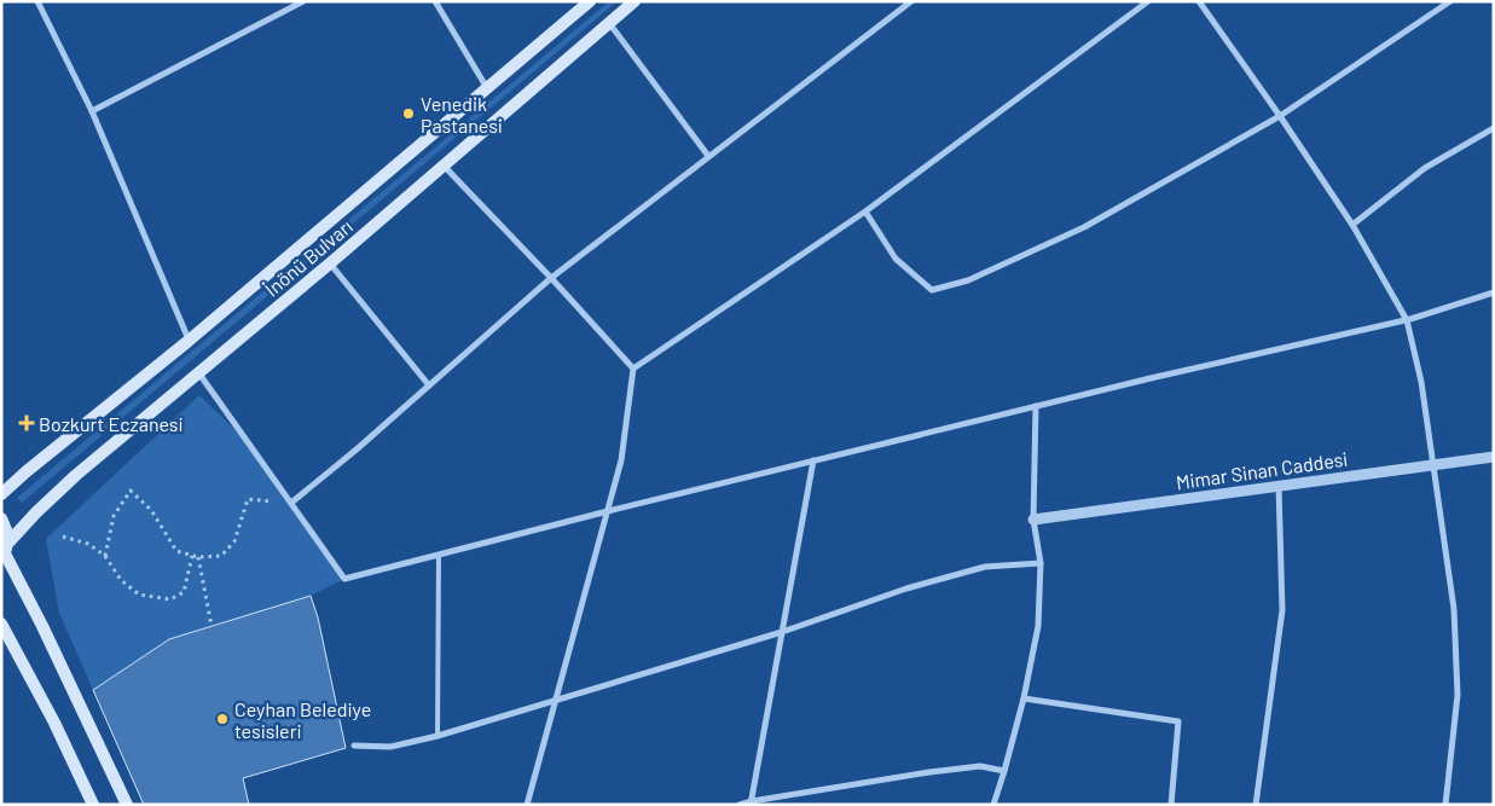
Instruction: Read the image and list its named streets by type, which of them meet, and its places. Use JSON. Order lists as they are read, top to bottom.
{
  "streets": {
    "main road": ["İnönü Bulvarı"],
    "street": ["Mimar Sinan Caddesi"]
  },
  "places": {
    "other": ["Venedik Pastanesi", "Ceyhan Belediye tesisleri"],
    "health": ["Bozkurt Eczanesi"]
  }
}
